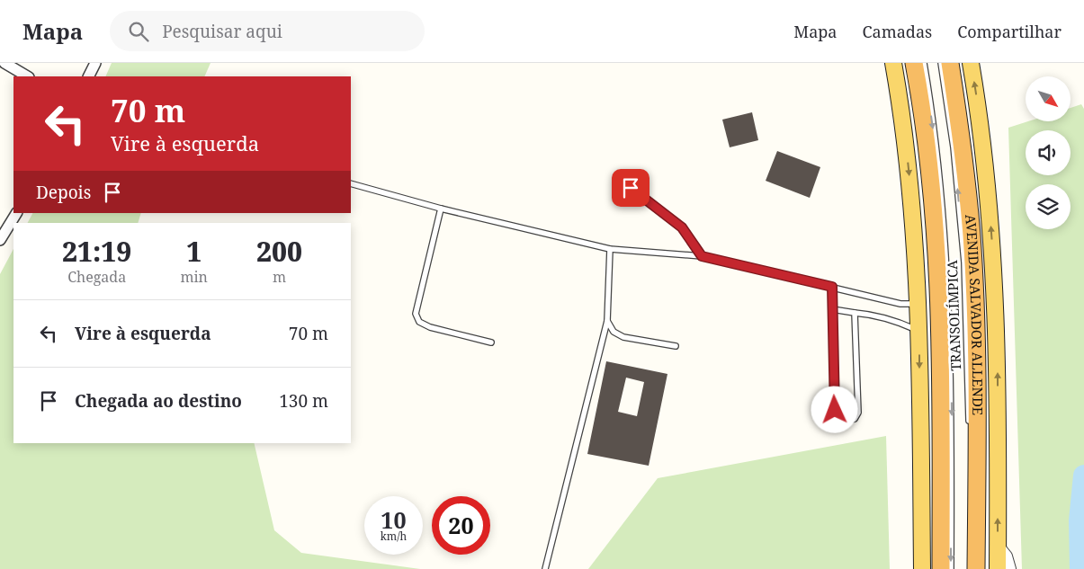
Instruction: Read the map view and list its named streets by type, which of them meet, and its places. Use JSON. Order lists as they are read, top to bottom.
{
  "streets": {
    "highway": ["AVENIDA SALVADOR ALLENDE"],
    "lane": ["TRANSOLÍMPICA"]
  },
  "north": "bottom right",
  "page": {
    "header": "Mapa",
    "search": "Pesquisar aqui",
    "nav": ["Mapa", "Camadas", "Compartilhar"],
    "turn": ["70 m", "Vire à esquerda"],
    "then": "Depois",
    "eta": [
      "21:19",
      "Chegada",
      "1",
      "min",
      "200",
      "m"
    ],
    "list": [
      {
        "name": "Vire à esquerda",
        "value": "70 m"
      },
      {
        "name": "Chegada ao destino",
        "value": "130 m"
      }
    ],
    "speed": "10 km/h",
    "limit": "20"
  }
}
